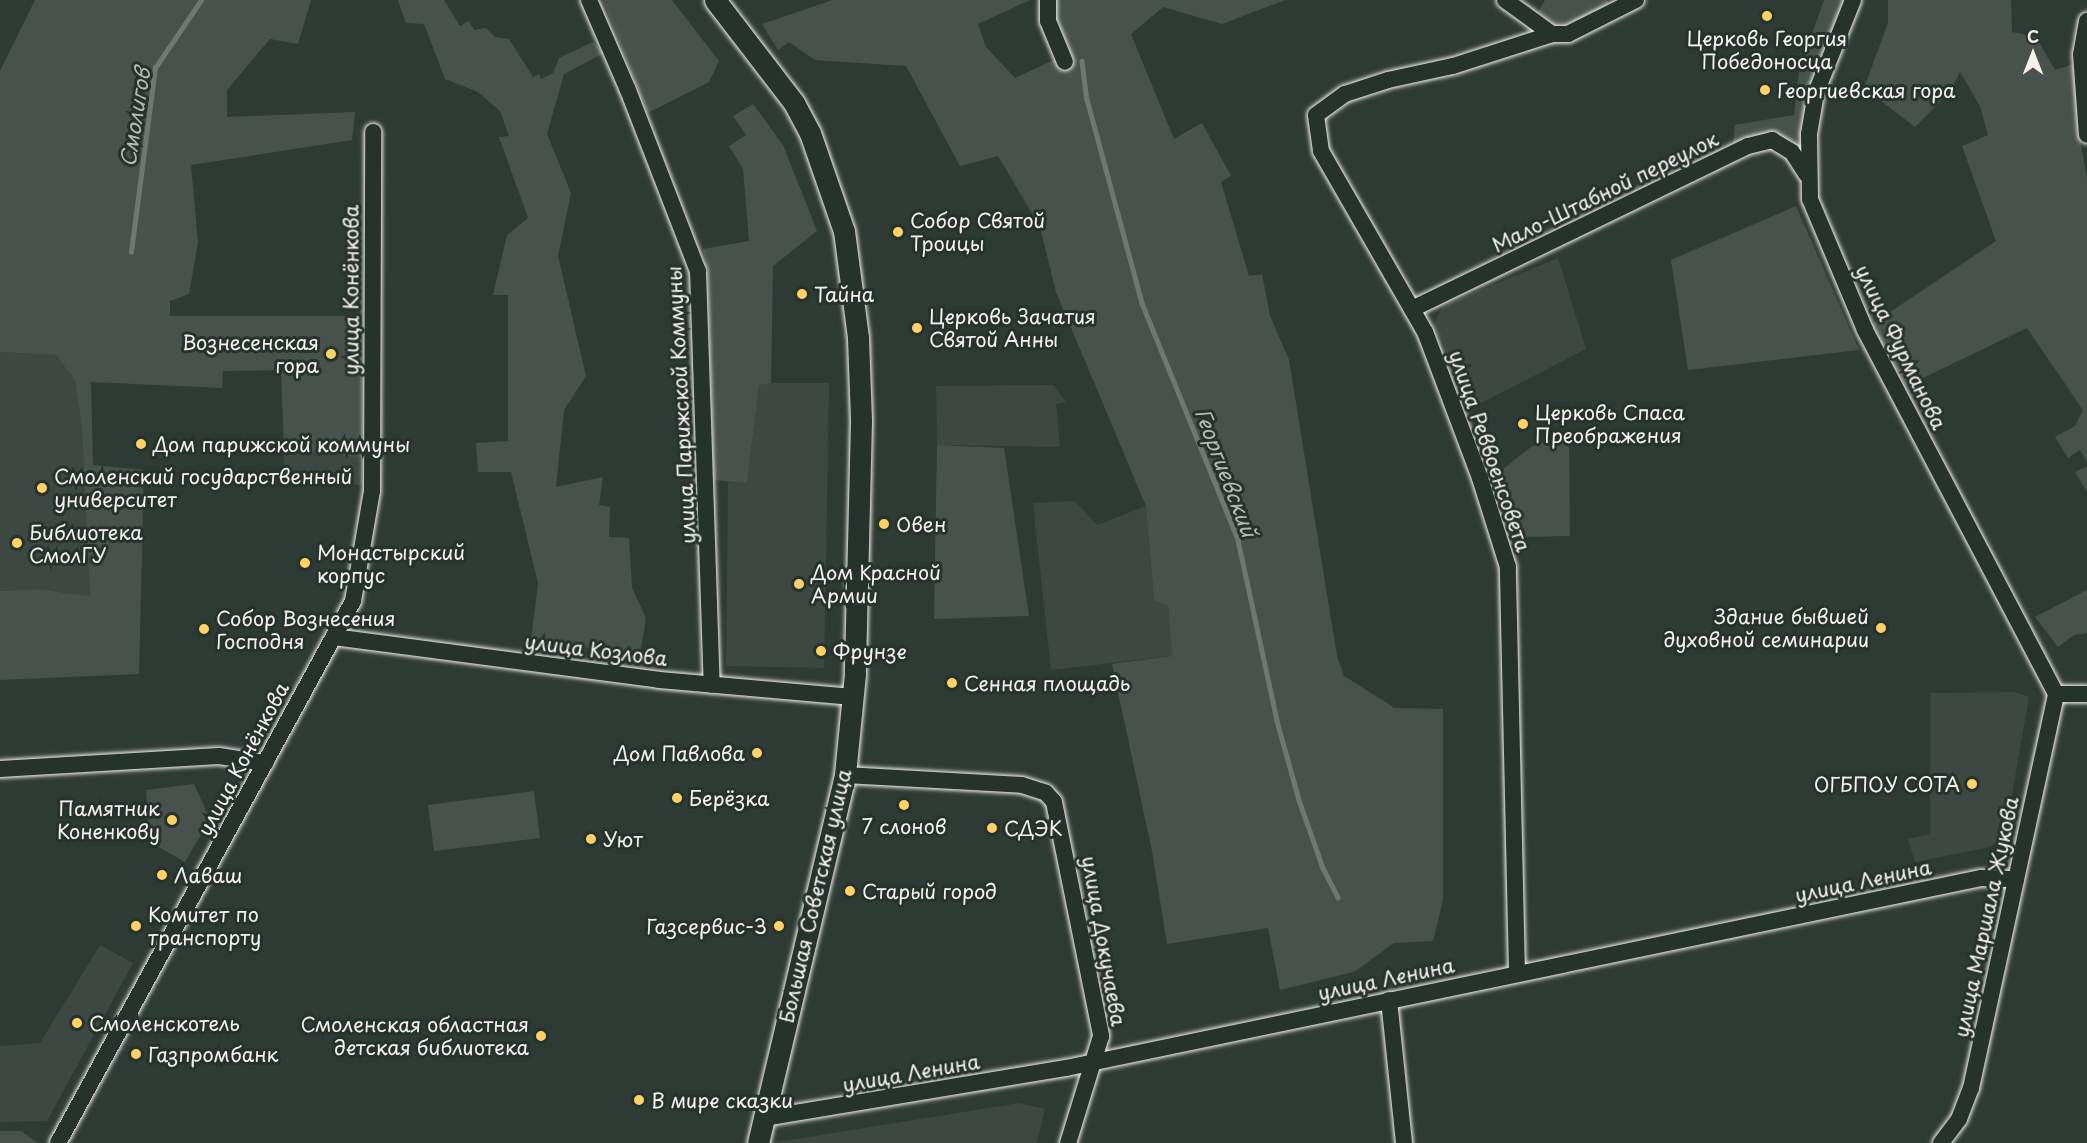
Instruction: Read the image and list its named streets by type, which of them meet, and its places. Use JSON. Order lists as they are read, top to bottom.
{
  "streets": {
    "main road": ["Большая Советская улица"],
    "street": [
      "Мало-Штабной переулок",
      "улица Конёнкова",
      "улица Фурманова",
      "улица Парижской Коммуны",
      "улица Реввоенсовета",
      "улица Козлова",
      "улица Ленина",
      "улица Маршала Жукова",
      "улица Докучаева"
    ]
  },
  "crossings": [
    ["Мало-Штабной переулок", "улица Фурманова"],
    ["Мало-Штабной переулок", "улица Реввоенсовета"],
    ["улица Конёнкова", "улица Козлова"],
    ["улица Фурманова", "улица Маршала Жукова"],
    ["улица Парижской Коммуны", "улица Козлова"],
    ["улица Реввоенсовета", "улица Ленина"],
    ["улица Козлова", "Большая Советская улица"],
    ["улица Ленина", "Большая Советская улица"],
    ["улица Ленина", "улица Маршала Жукова"],
    ["улица Ленина", "улица Докучаева"],
    ["Большая Советская улица", "улица Докучаева"]
  ],
  "water": ["Смолигов", "Георгиевский"],
  "places": [
    "Церковь Георгия Победоносца",
    "Георгиевская гора",
    "Собор Святой Троицы",
    "Тайна",
    "Церковь Зачатия Святой Анны",
    "Вознесенская гора",
    "Церковь Спаса Преображения",
    "Дом парижской коммуны",
    "Смоленский государственный университет",
    "Овен",
    "Библиотека СмолГУ",
    "Монастырский корпус",
    "Дом Красной Армии",
    "Здание бывшей духовной семинарии",
    "Собор Вознесения Господня",
    "Фрунзе",
    "Сенная площадь",
    "Дом Павлова",
    "ОГБПОУ СОТА",
    "Берёзка",
    "7 слонов",
    "Памятник Коненкову",
    "СДЭК",
    "Уют",
    "Лаваш",
    "Старый город",
    "Комитет по транспорту",
    "Газсервис-3",
    "Смоленскотель",
    "Смоленская областная детская библиотека",
    "Газпромбанк",
    "В мире сказки"
  ],
  "north": "top"
}
